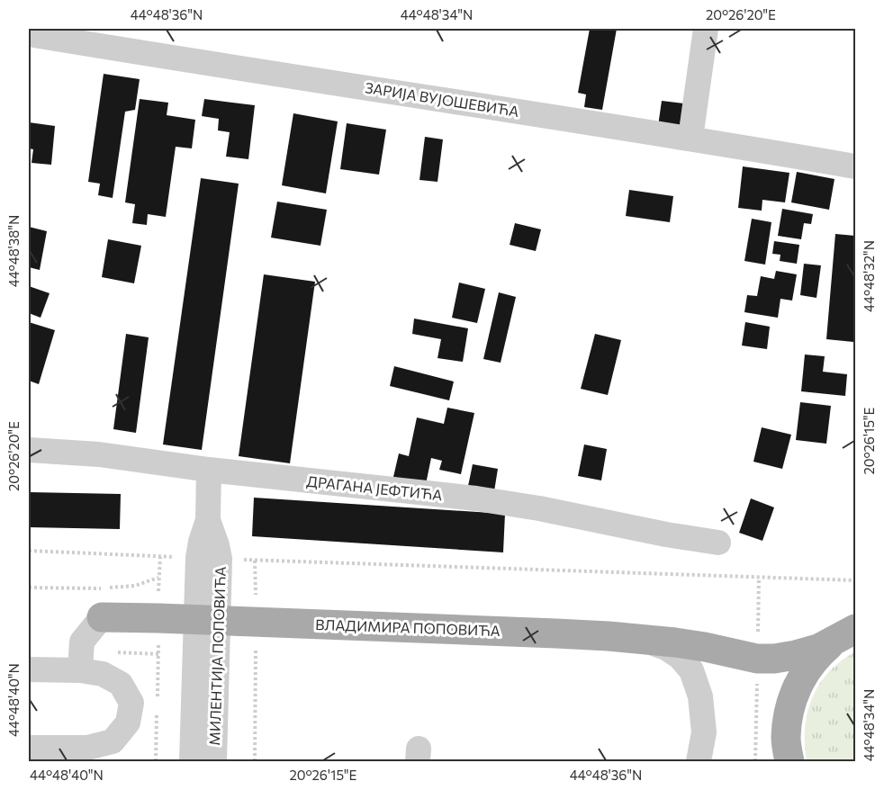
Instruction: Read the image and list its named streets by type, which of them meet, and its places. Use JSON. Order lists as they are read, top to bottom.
{
  "streets": {
    "main road": ["ВЛАДИМИРА ПОПОВИЋА"],
    "street": ["ЗАРИЈА ВУЈОШЕВИЋА", "ДРАГАНА ЈЕФТИЋА", "МИЛЕНТИЈА ПОПОВИЋА"]
  },
  "crossings": [
    ["ДРАГАНА ЈЕФТИЋА", "МИЛЕНТИЈА ПОПОВИЋА"],
    ["ВЛАДИМИРА ПОПОВИЋА", "МИЛЕНТИЈА ПОПОВИЋА"]
  ],
  "coordinates": [
    "44°48'36\"N",
    "44°48'34\"N",
    "20°26'20\"E",
    "44°48'38\"N",
    "44°48'32\"N",
    "20°26'15\"E",
    "44°48'40\"N"
  ]
}
